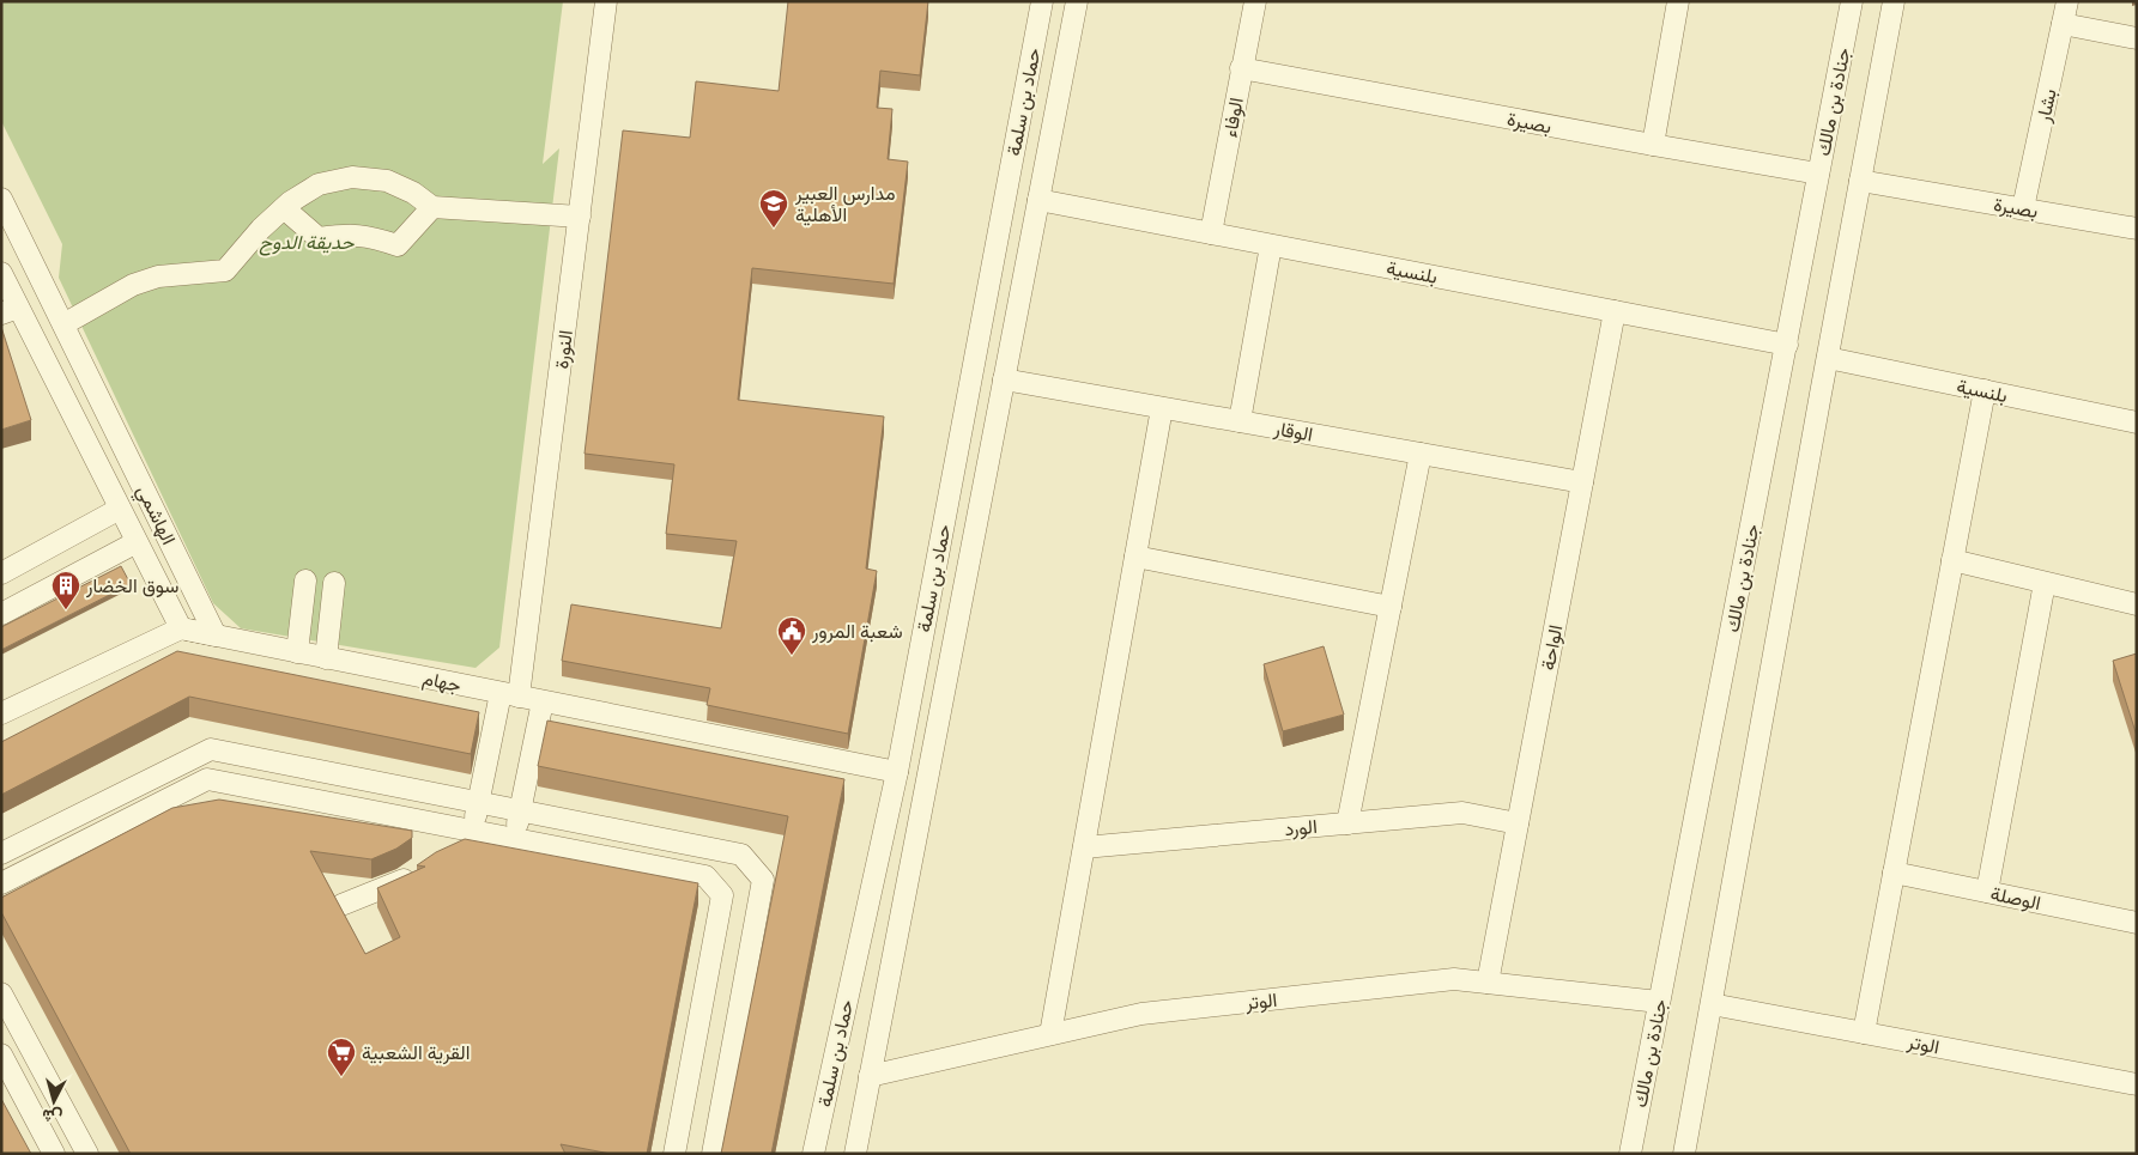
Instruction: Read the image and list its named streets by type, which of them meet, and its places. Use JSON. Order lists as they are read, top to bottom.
{
  "streets": {
    "street": [
      "حماد بن سلمة",
      "جنادة بن مالك",
      "بشار",
      "الوفاء",
      "بصيرة",
      "بلنسية",
      "النورة",
      "الوقار",
      "الهاشمي",
      "الواحة",
      "جهام",
      "الورد",
      "الوصلة",
      "الوتر"
    ]
  },
  "crossings": [
    ["حماد بن سلمة", "بلنسية"],
    ["حماد بن سلمة", "الوقار"],
    ["حماد بن سلمة", "جهام"],
    ["حماد بن سلمة", "الوتر"],
    ["جنادة بن مالك", "بصيرة"],
    ["جنادة بن مالك", "بلنسية"],
    ["جنادة بن مالك", "الوتر"],
    ["بشار", "بصيرة"],
    ["الوفاء", "بصيرة"],
    ["الوفاء", "بلنسية"],
    ["بلنسية", "الواحة"],
    ["النورة", "جهام"],
    ["الوقار", "الواحة"],
    ["الهاشمي", "جهام"],
    ["الواحة", "الورد"],
    ["الواحة", "الوتر"]
  ],
  "parks": ["حديقة الدوح"],
  "places": {
    "school or university": ["مدارس العبير الأهلية"],
    "building": ["سوق الخضار"],
    "public building": ["شعبة المرور"],
    "supermarket": ["القرية الشعبية"]
  },
  "north": "bottom"
}
